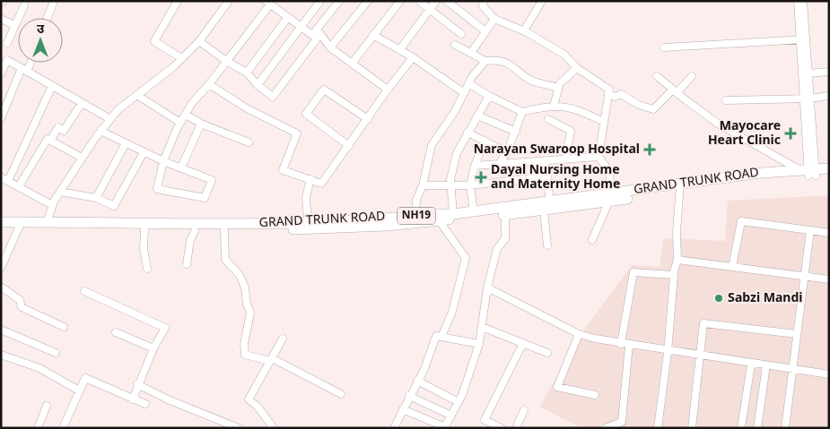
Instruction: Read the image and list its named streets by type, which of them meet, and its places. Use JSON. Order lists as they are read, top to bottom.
{
  "streets": {
    "highway": ["GRAND TRUNK ROAD", "NH19"]
  },
  "places": {
    "health": ["Mayocare Heart Clinic", "Narayan Swaroop Hospital", "Dayal Nursing Home and Maternity Home"],
    "other": ["Sabzi Mandi"]
  },
  "north": "top"
}
